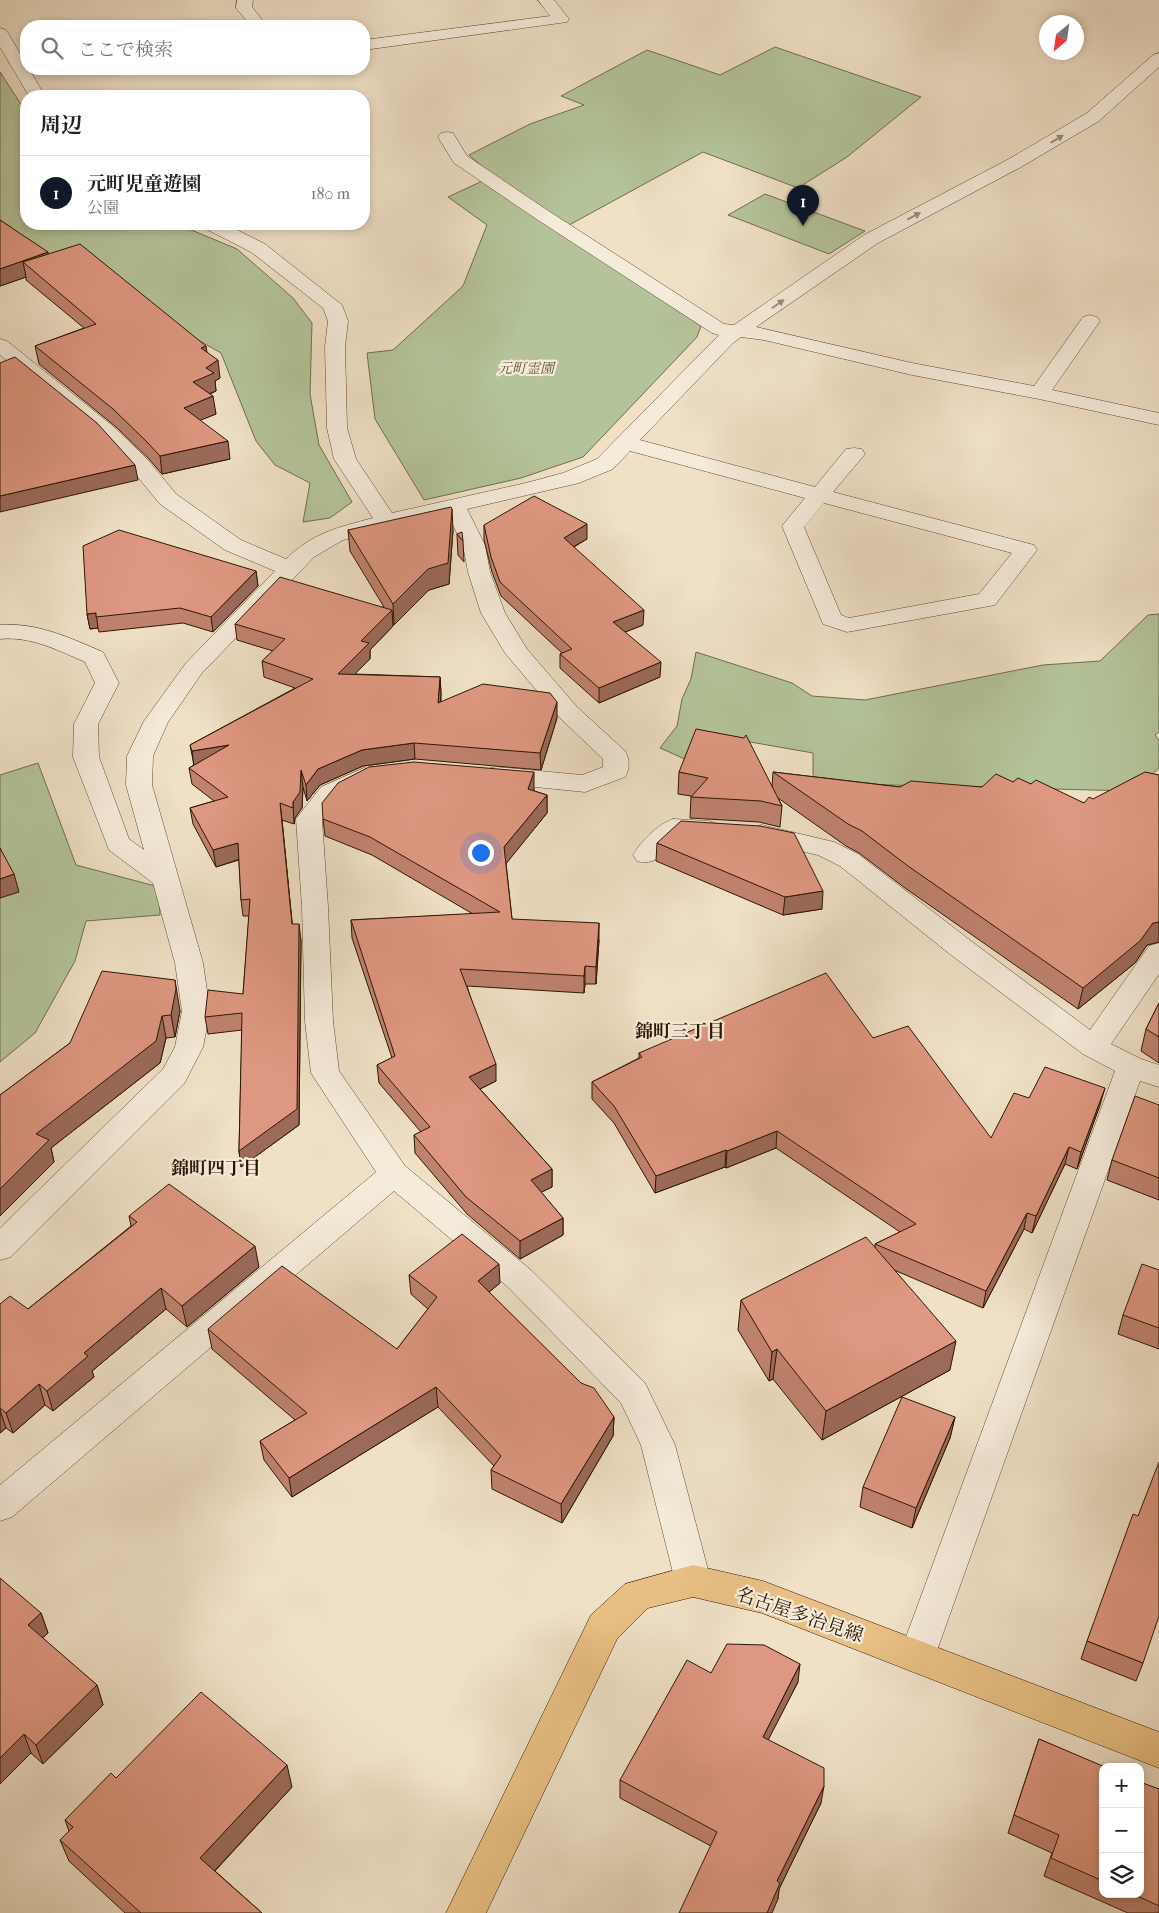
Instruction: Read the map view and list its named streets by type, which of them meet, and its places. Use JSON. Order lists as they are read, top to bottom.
{
  "streets": {
    "main road": ["名古屋多治見線"]
  },
  "districts": ["錦町三丁目", "錦町四丁目"],
  "parks": ["元町霊園"],
  "north": "bottom left",
  "page": {
    "search": "ここで検索",
    "heading": "周辺",
    "list": [
      {
        "mark": "1",
        "name": "元町児童遊園",
        "note": "公園",
        "value": "180 m"
      }
    ],
    "pins": "1",
    "map_buttons": ["+", "−"]
  }
}
